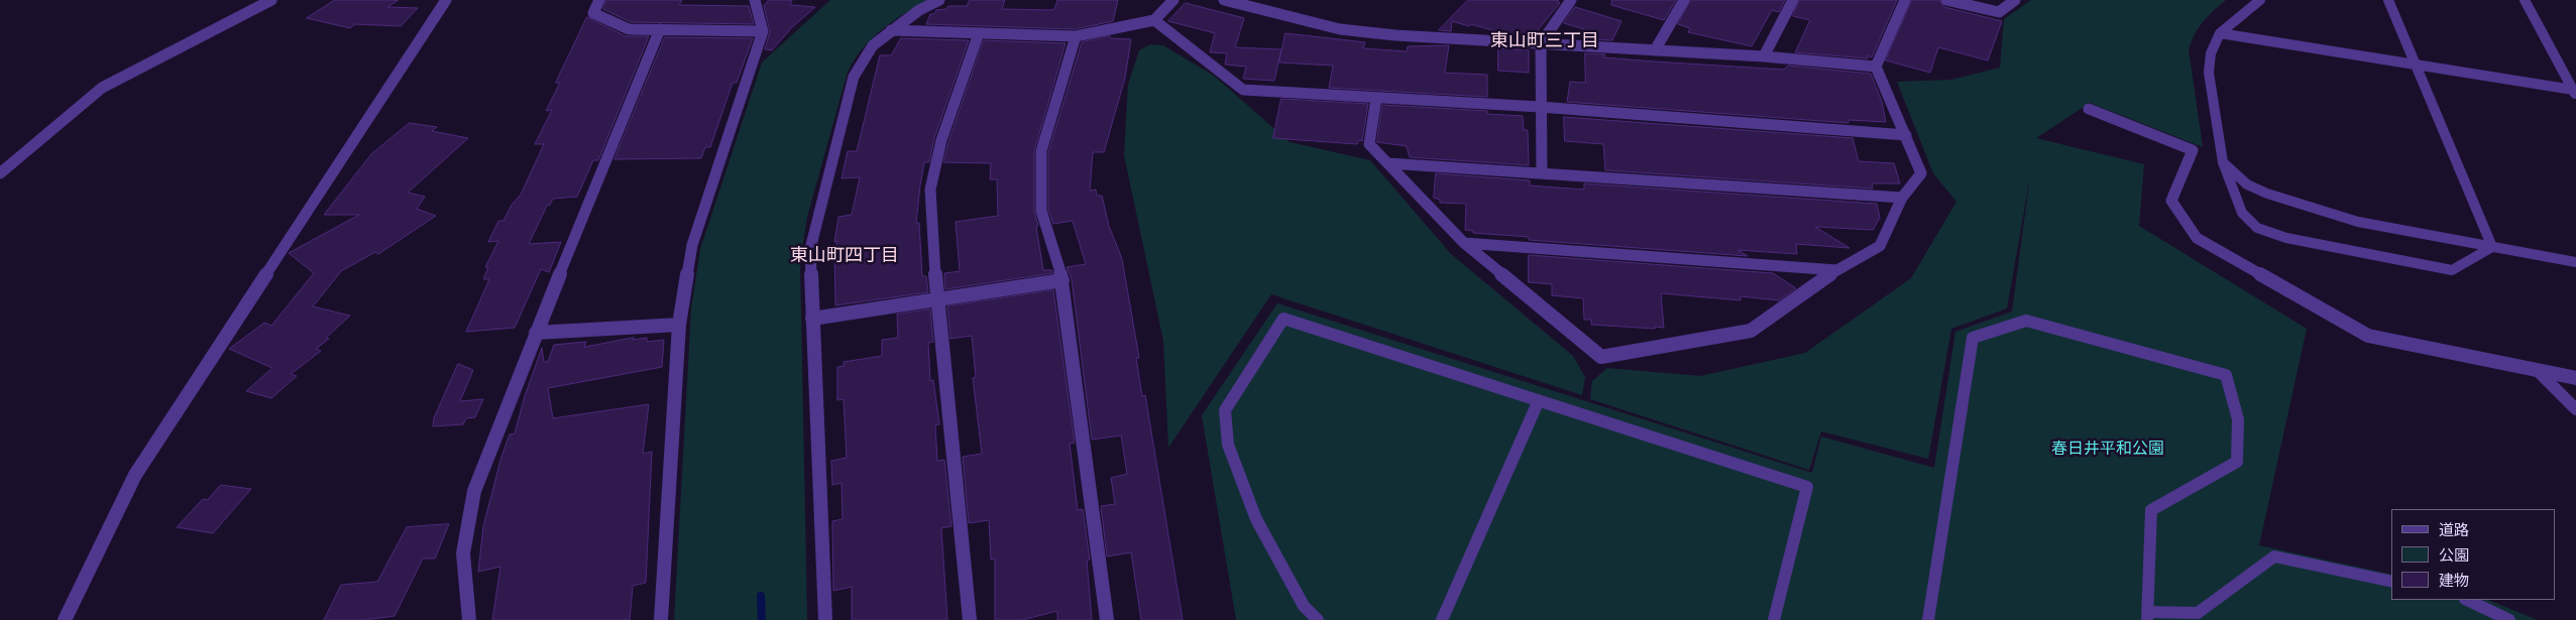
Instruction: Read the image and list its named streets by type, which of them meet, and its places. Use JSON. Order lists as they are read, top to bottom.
{
  "districts": ["東山町三丁目", "東山町四丁目"],
  "parks": ["春日井平和公園"],
  "legend": ["道路", "公園", "建物"]
}
